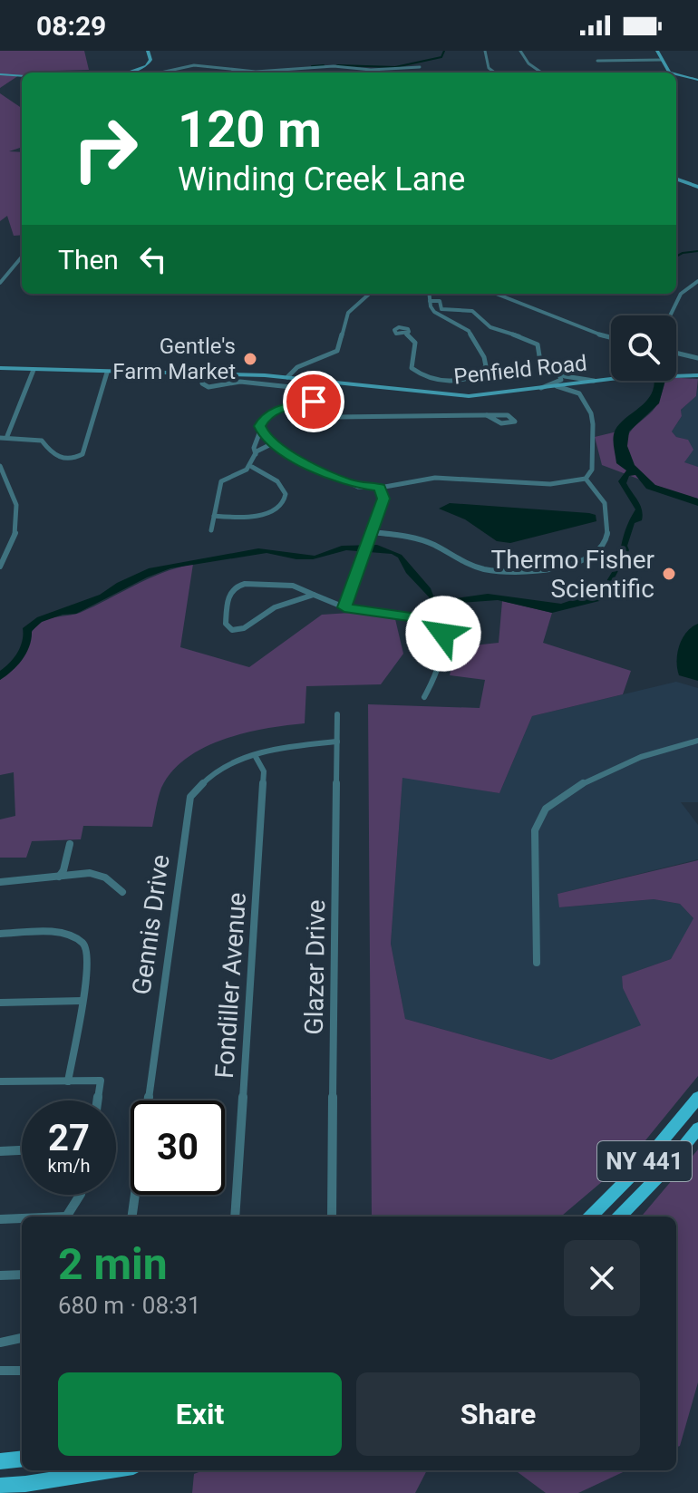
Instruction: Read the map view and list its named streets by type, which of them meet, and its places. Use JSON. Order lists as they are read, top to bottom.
{
  "streets": {
    "main road": ["Penfield Road", "NY 441"],
    "street": ["Gennis Drive", "Glazer Drive", "Fondiller Avenue"]
  },
  "crossings": [
    ["Gennis Drive", "Glazer Drive"],
    ["Gennis Drive", "Fondiller Avenue"]
  ],
  "places": ["Gentle's Farm Market", "Thermo Fisher Scientific"],
  "page": {
    "status": "08:29",
    "turn": ["120 m", "Winding Creek Lane"],
    "then": "Then",
    "speed": "27 km/h",
    "limit": "30",
    "heading": ["2 min", "680 m · 08:31"],
    "buttons": ["Exit", "Share"]
  }
}
